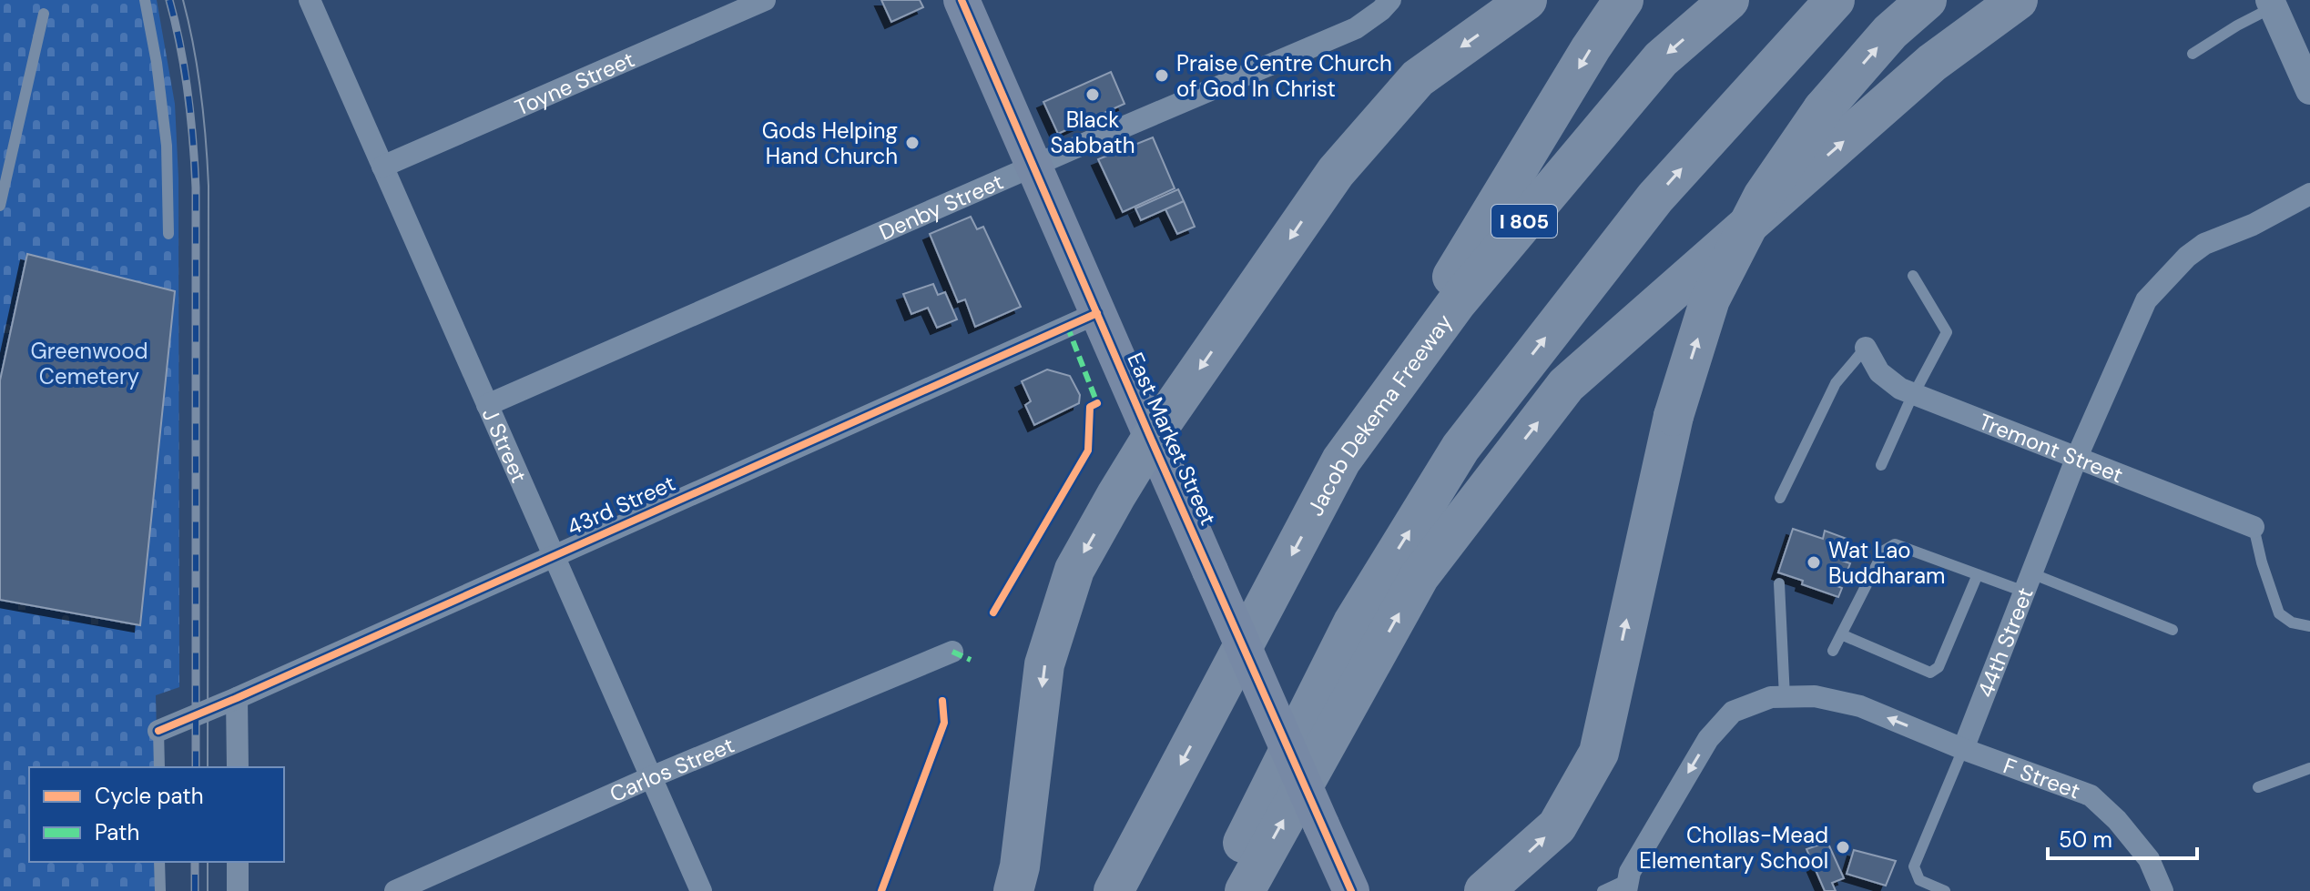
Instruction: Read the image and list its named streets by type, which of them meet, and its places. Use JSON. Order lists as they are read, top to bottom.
{
  "streets": {
    "highway": ["I 805", "Jacob Dekema Freeway"],
    "main road": ["East Market Street"],
    "street": [
      "Toyne Street",
      "Denby Street",
      "J Street",
      "Tremont Street",
      "43rd Street",
      "44th Street",
      "Carlos Street",
      "F Street"
    ]
  },
  "crossings": [
    ["Toyne Street", "J Street"],
    ["Denby Street", "East Market Street"],
    ["Denby Street", "J Street"],
    ["East Market Street", "43rd Street"],
    ["J Street", "43rd Street"],
    ["J Street", "Carlos Street"],
    ["Tremont Street", "44th Street"],
    ["44th Street", "F Street"]
  ],
  "parks": ["Greenwood Cemetery"],
  "places": [
    "Praise Centre Church of God In Christ",
    "Black Sabbath",
    "Gods Helping Hand Church",
    "Wat Lao Buddharam",
    "Chollas-Mead Elementary School"
  ],
  "legend": ["Cycle path", "Path"],
  "scale_bar": "50 m"
}
